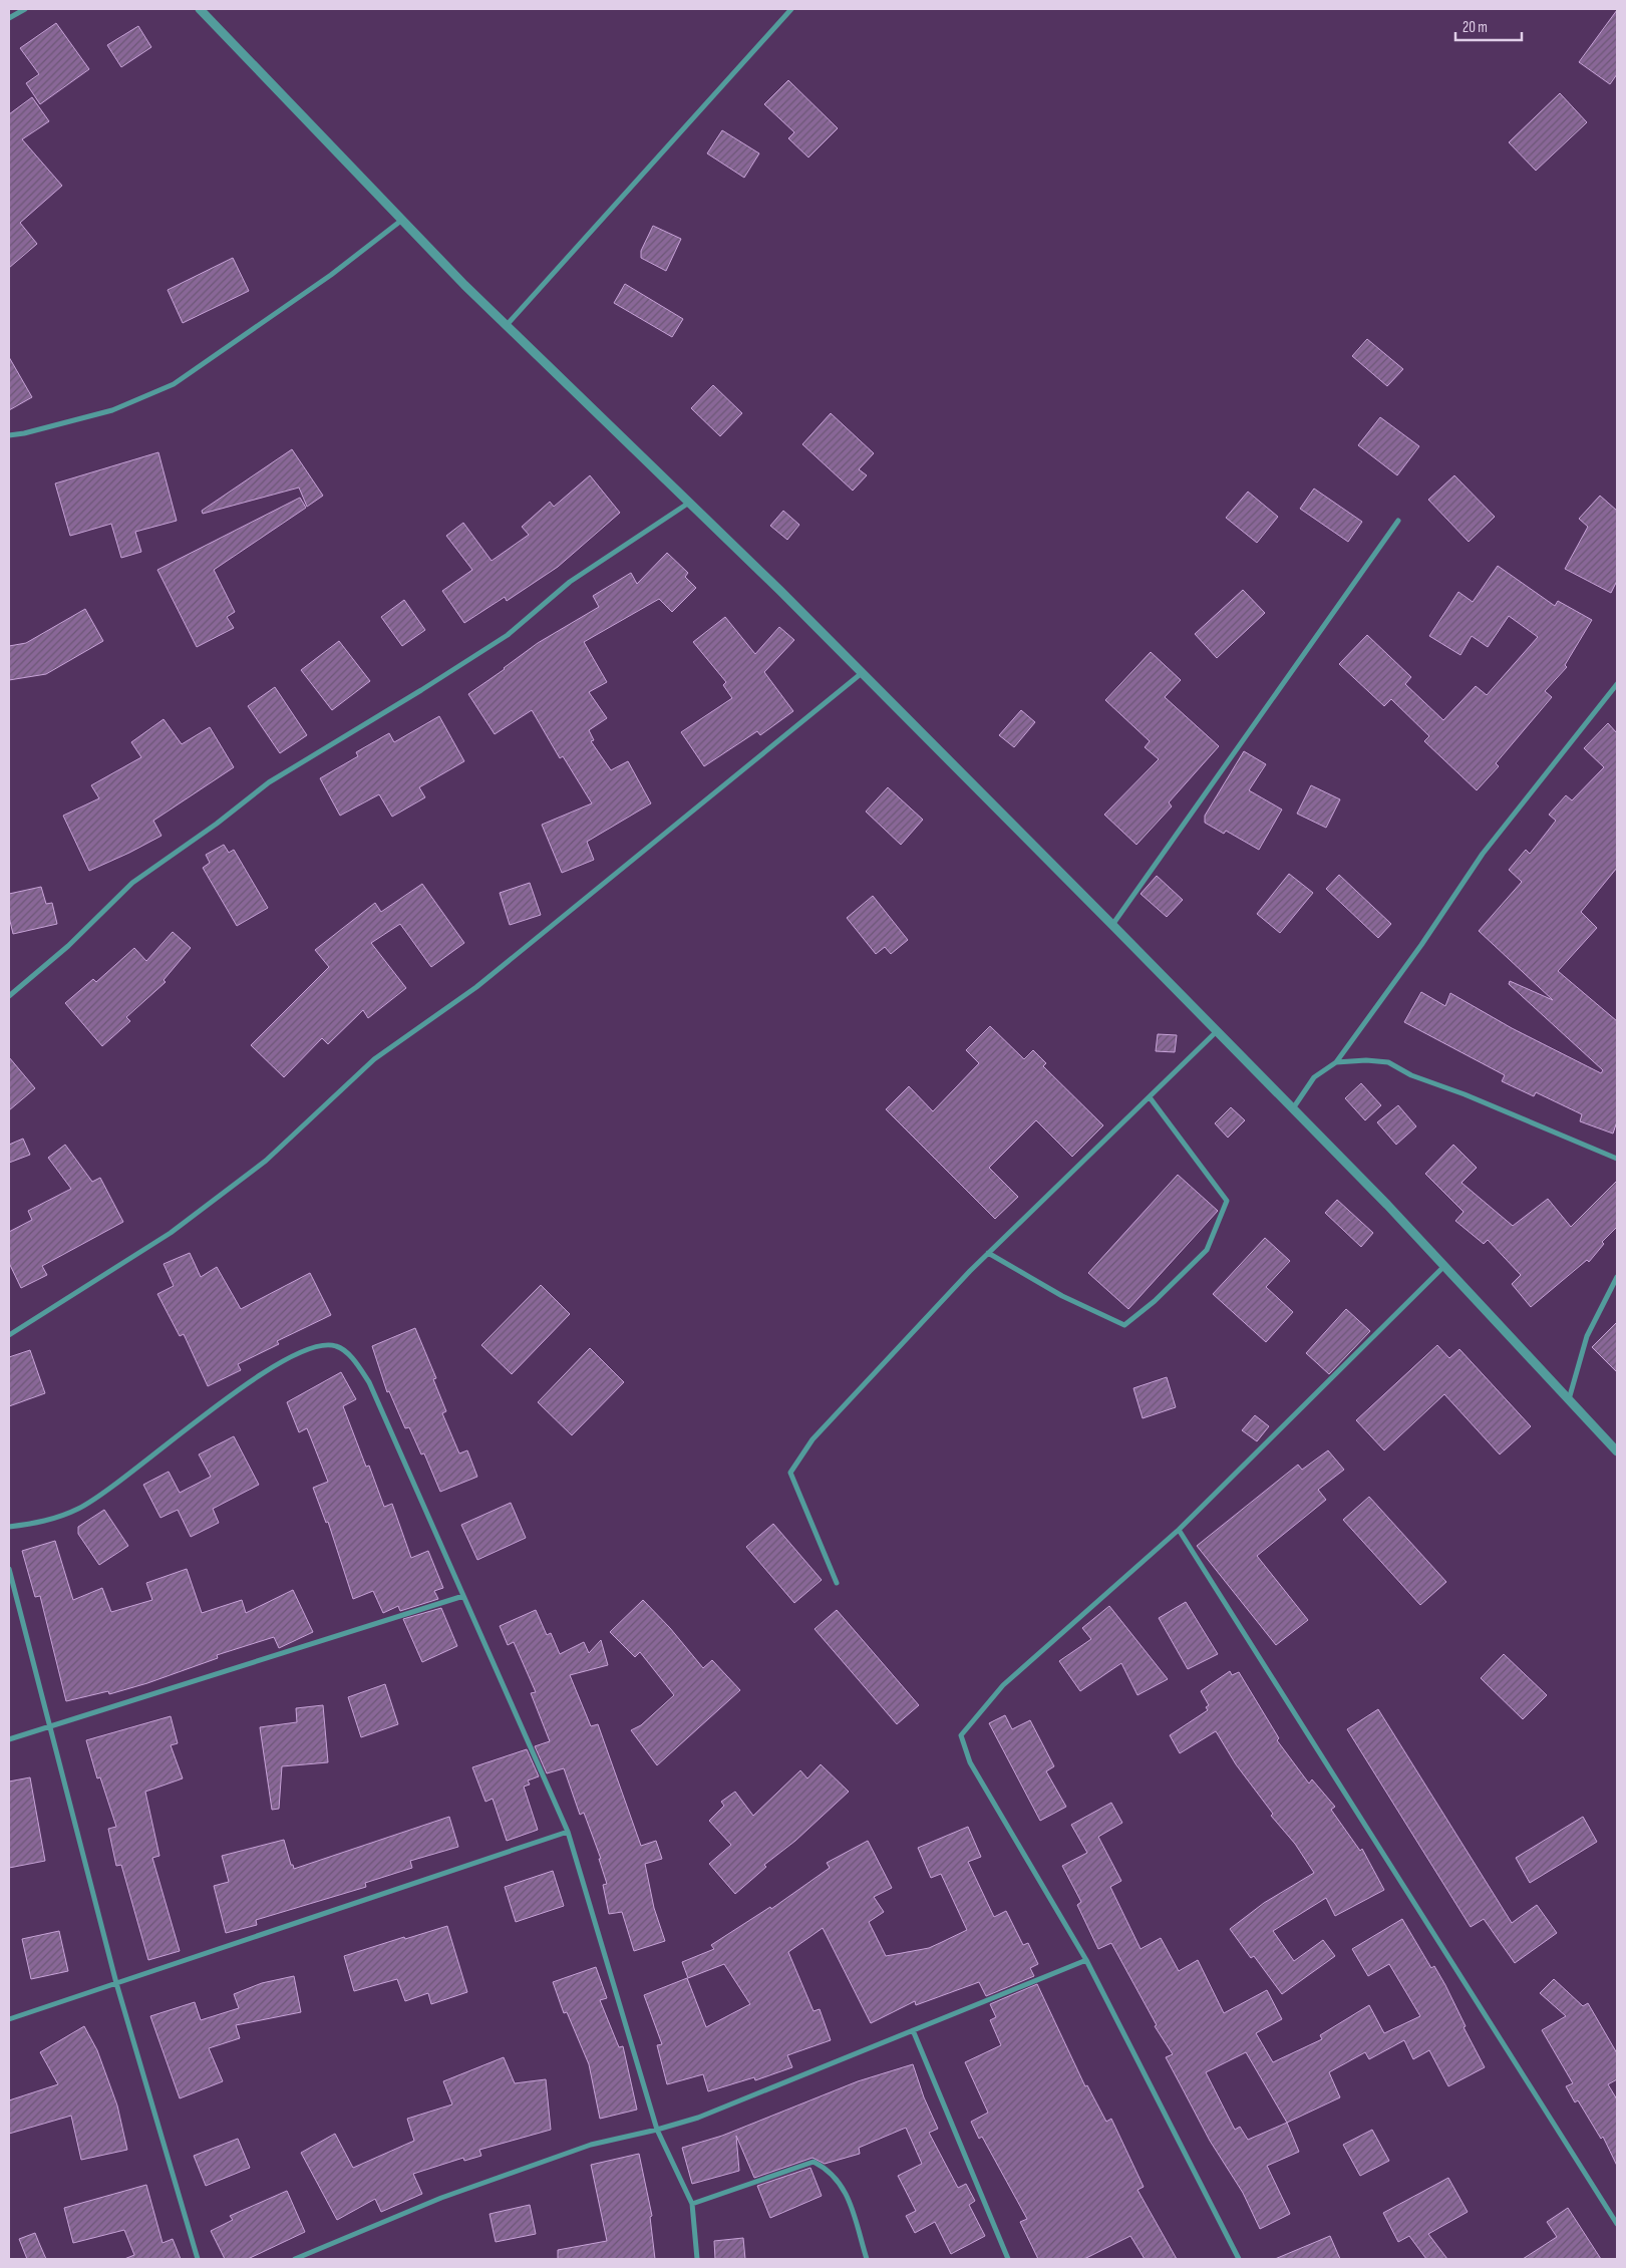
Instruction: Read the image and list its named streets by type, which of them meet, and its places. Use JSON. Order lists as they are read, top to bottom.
{
  "scale_bar": "20 m"
}
